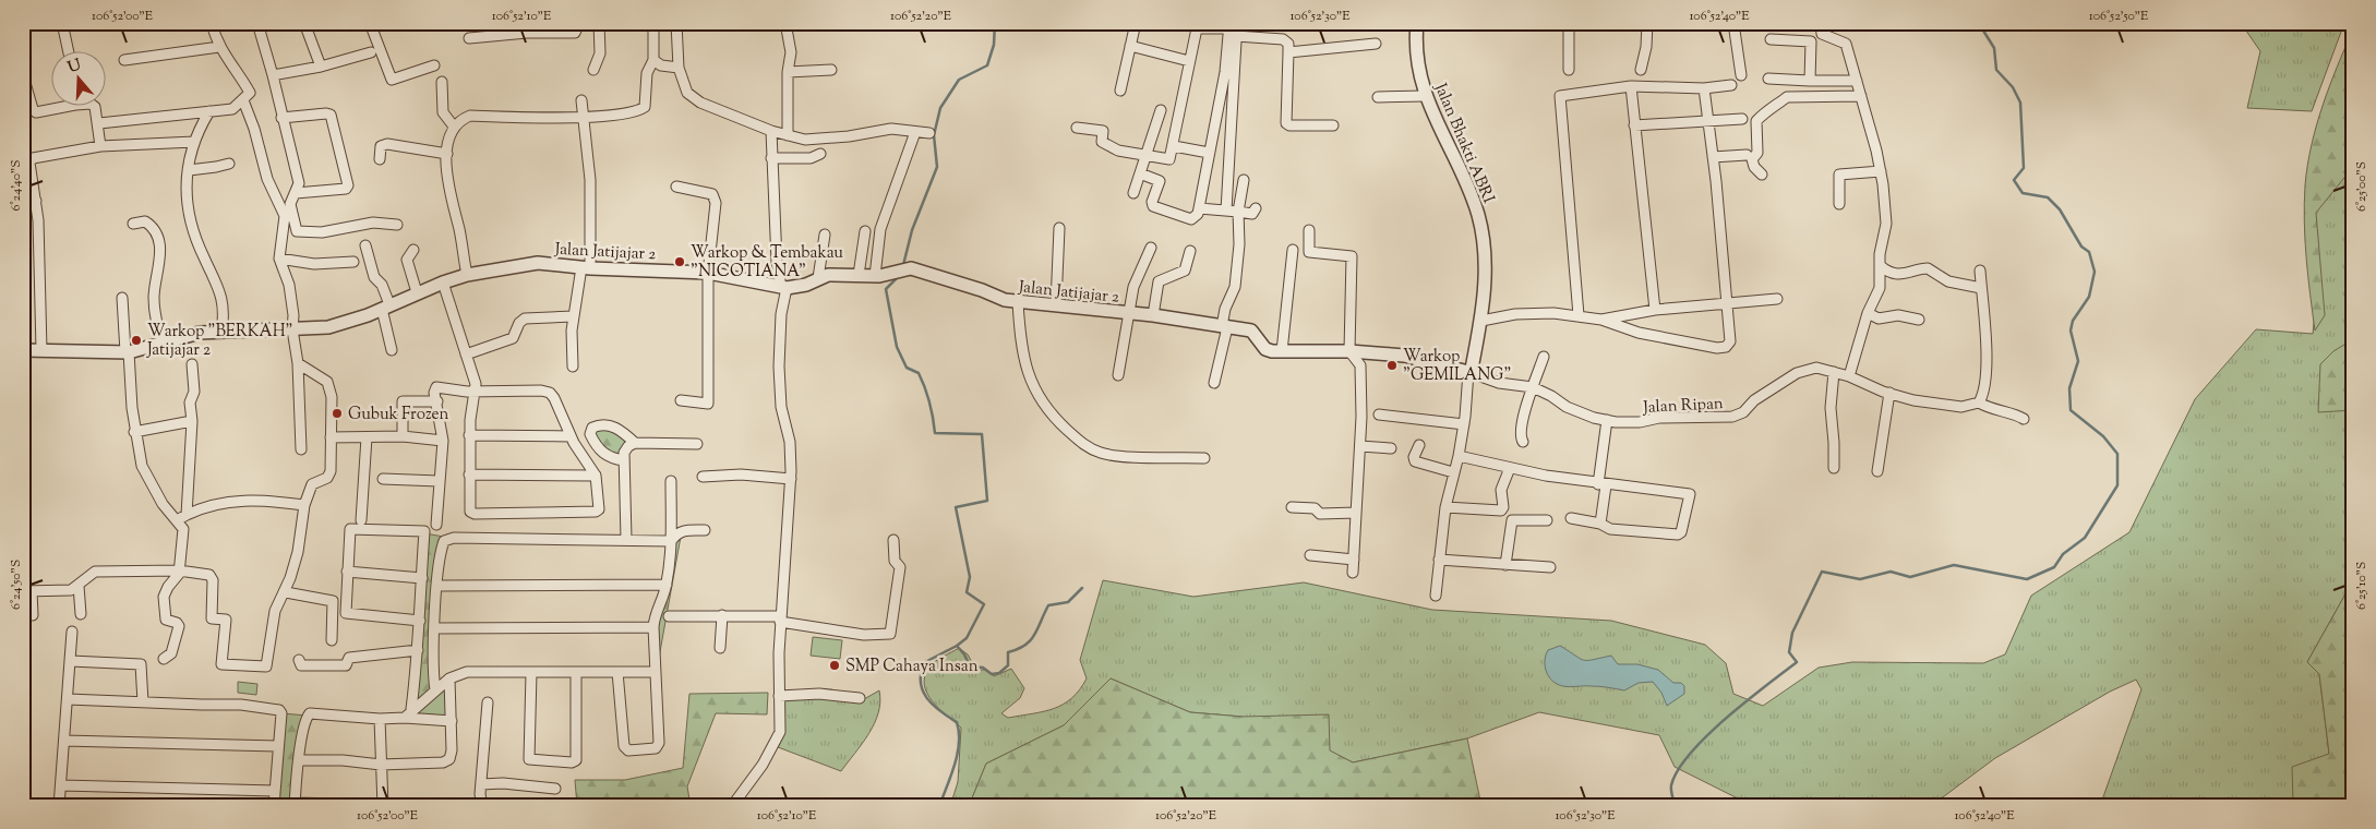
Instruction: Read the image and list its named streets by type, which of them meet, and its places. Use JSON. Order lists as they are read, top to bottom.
{
  "streets": {
    "street": ["Jalan Bhakti ABRI", "Jalan Jatijajar 2", "Jalan Ripan"]
  },
  "crossings": [
    ["Jalan Bhakti ABRI", "Jalan Jatijajar 2"],
    ["Jalan Bhakti ABRI", "Jalan Ripan"],
    ["Jalan Jatijajar 2", "Jalan Ripan"]
  ],
  "places": [
    "Warkop & Tembakau \"NICOTIANA\"",
    "Warkop \"BERKAH\" Jatijajar 2",
    "Warkop \"GEMILANG\"",
    "Gubuk Frozen",
    "SMP Cahaya Insan"
  ],
  "north": "top",
  "coordinates": [
    "106°52'00\"E",
    "106°52'10\"E",
    "106°52'20\"E",
    "106°52'30\"E",
    "106°52'40\"E",
    "106°52'50\"E",
    "6°24'40\"S",
    "6°25'00\"S",
    "6°24'50\"S",
    "6°25'10\"S"
  ]
}
